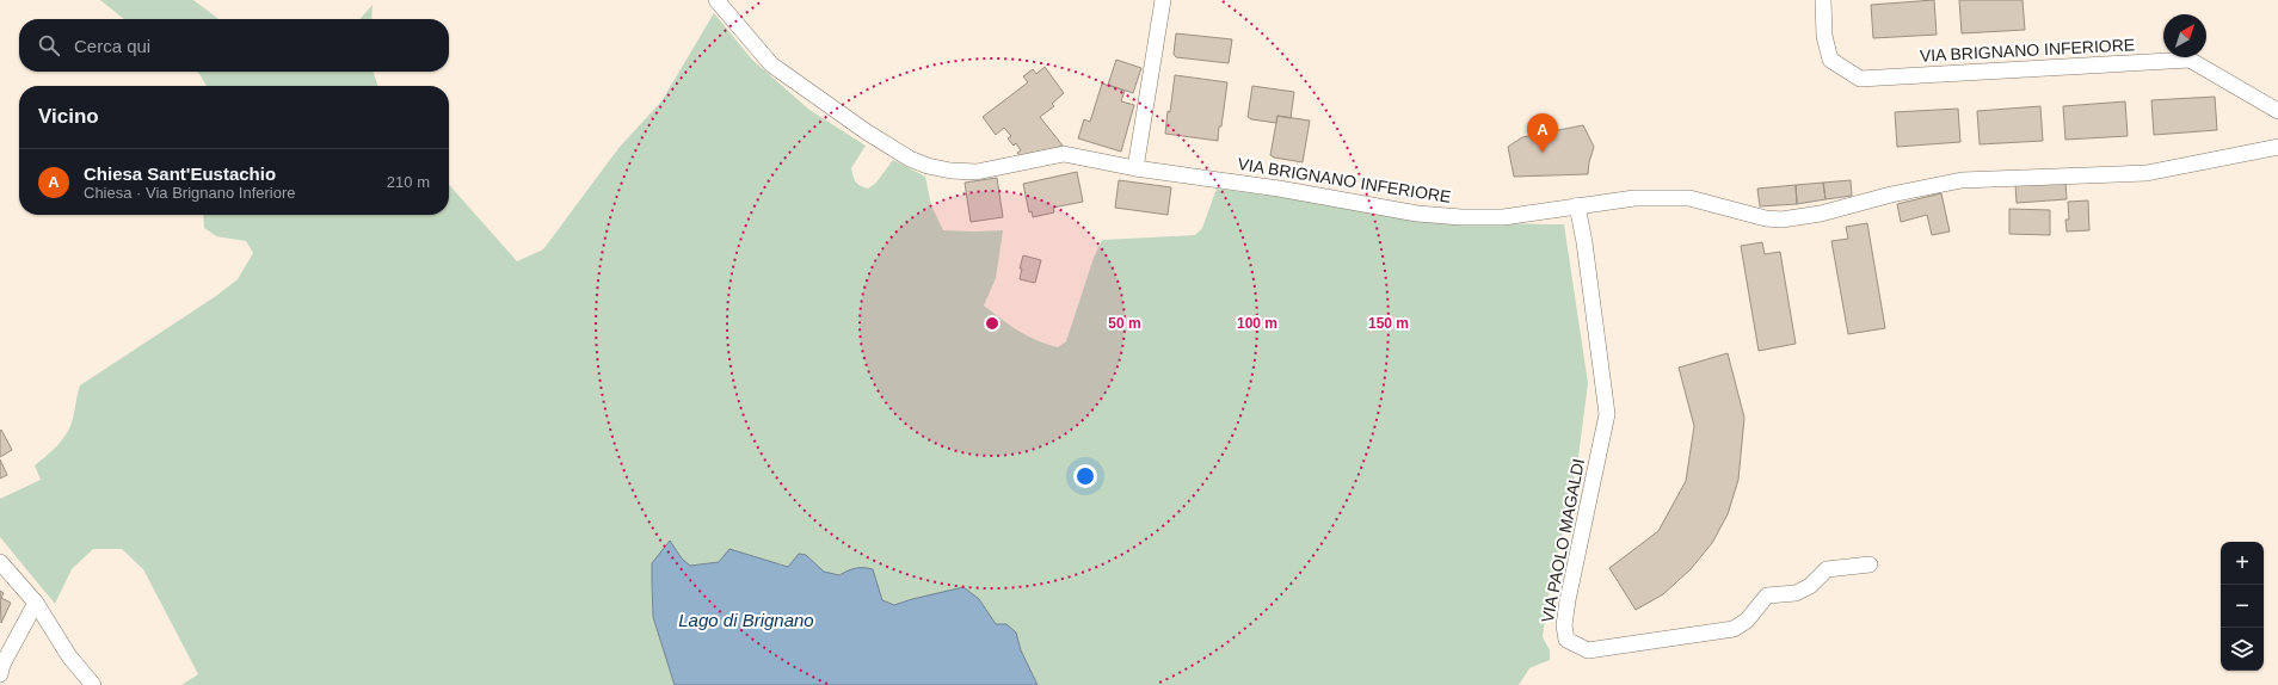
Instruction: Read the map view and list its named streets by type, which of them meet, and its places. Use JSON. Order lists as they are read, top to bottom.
{
  "streets": {
    "street": ["VIA BRIGNANO INFERIORE", "VIA PAOLO MAGALDI"]
  },
  "crossings": [
    ["VIA BRIGNANO INFERIORE", "VIA PAOLO MAGALDI"]
  ],
  "water": ["Lago di Brignano"],
  "north": "top right",
  "page": {
    "search": "Cerca qui",
    "heading": "Vicino",
    "pins": "A",
    "list": [
      {
        "mark": "A",
        "name": "Chiesa Sant'Eustachio",
        "note": "Chiesa · Via Brignano Inferiore",
        "value": "210 m"
      }
    ],
    "map_buttons": ["+", "−"]
  },
  "rings": ["50 m", "100 m", "150 m"]
}
